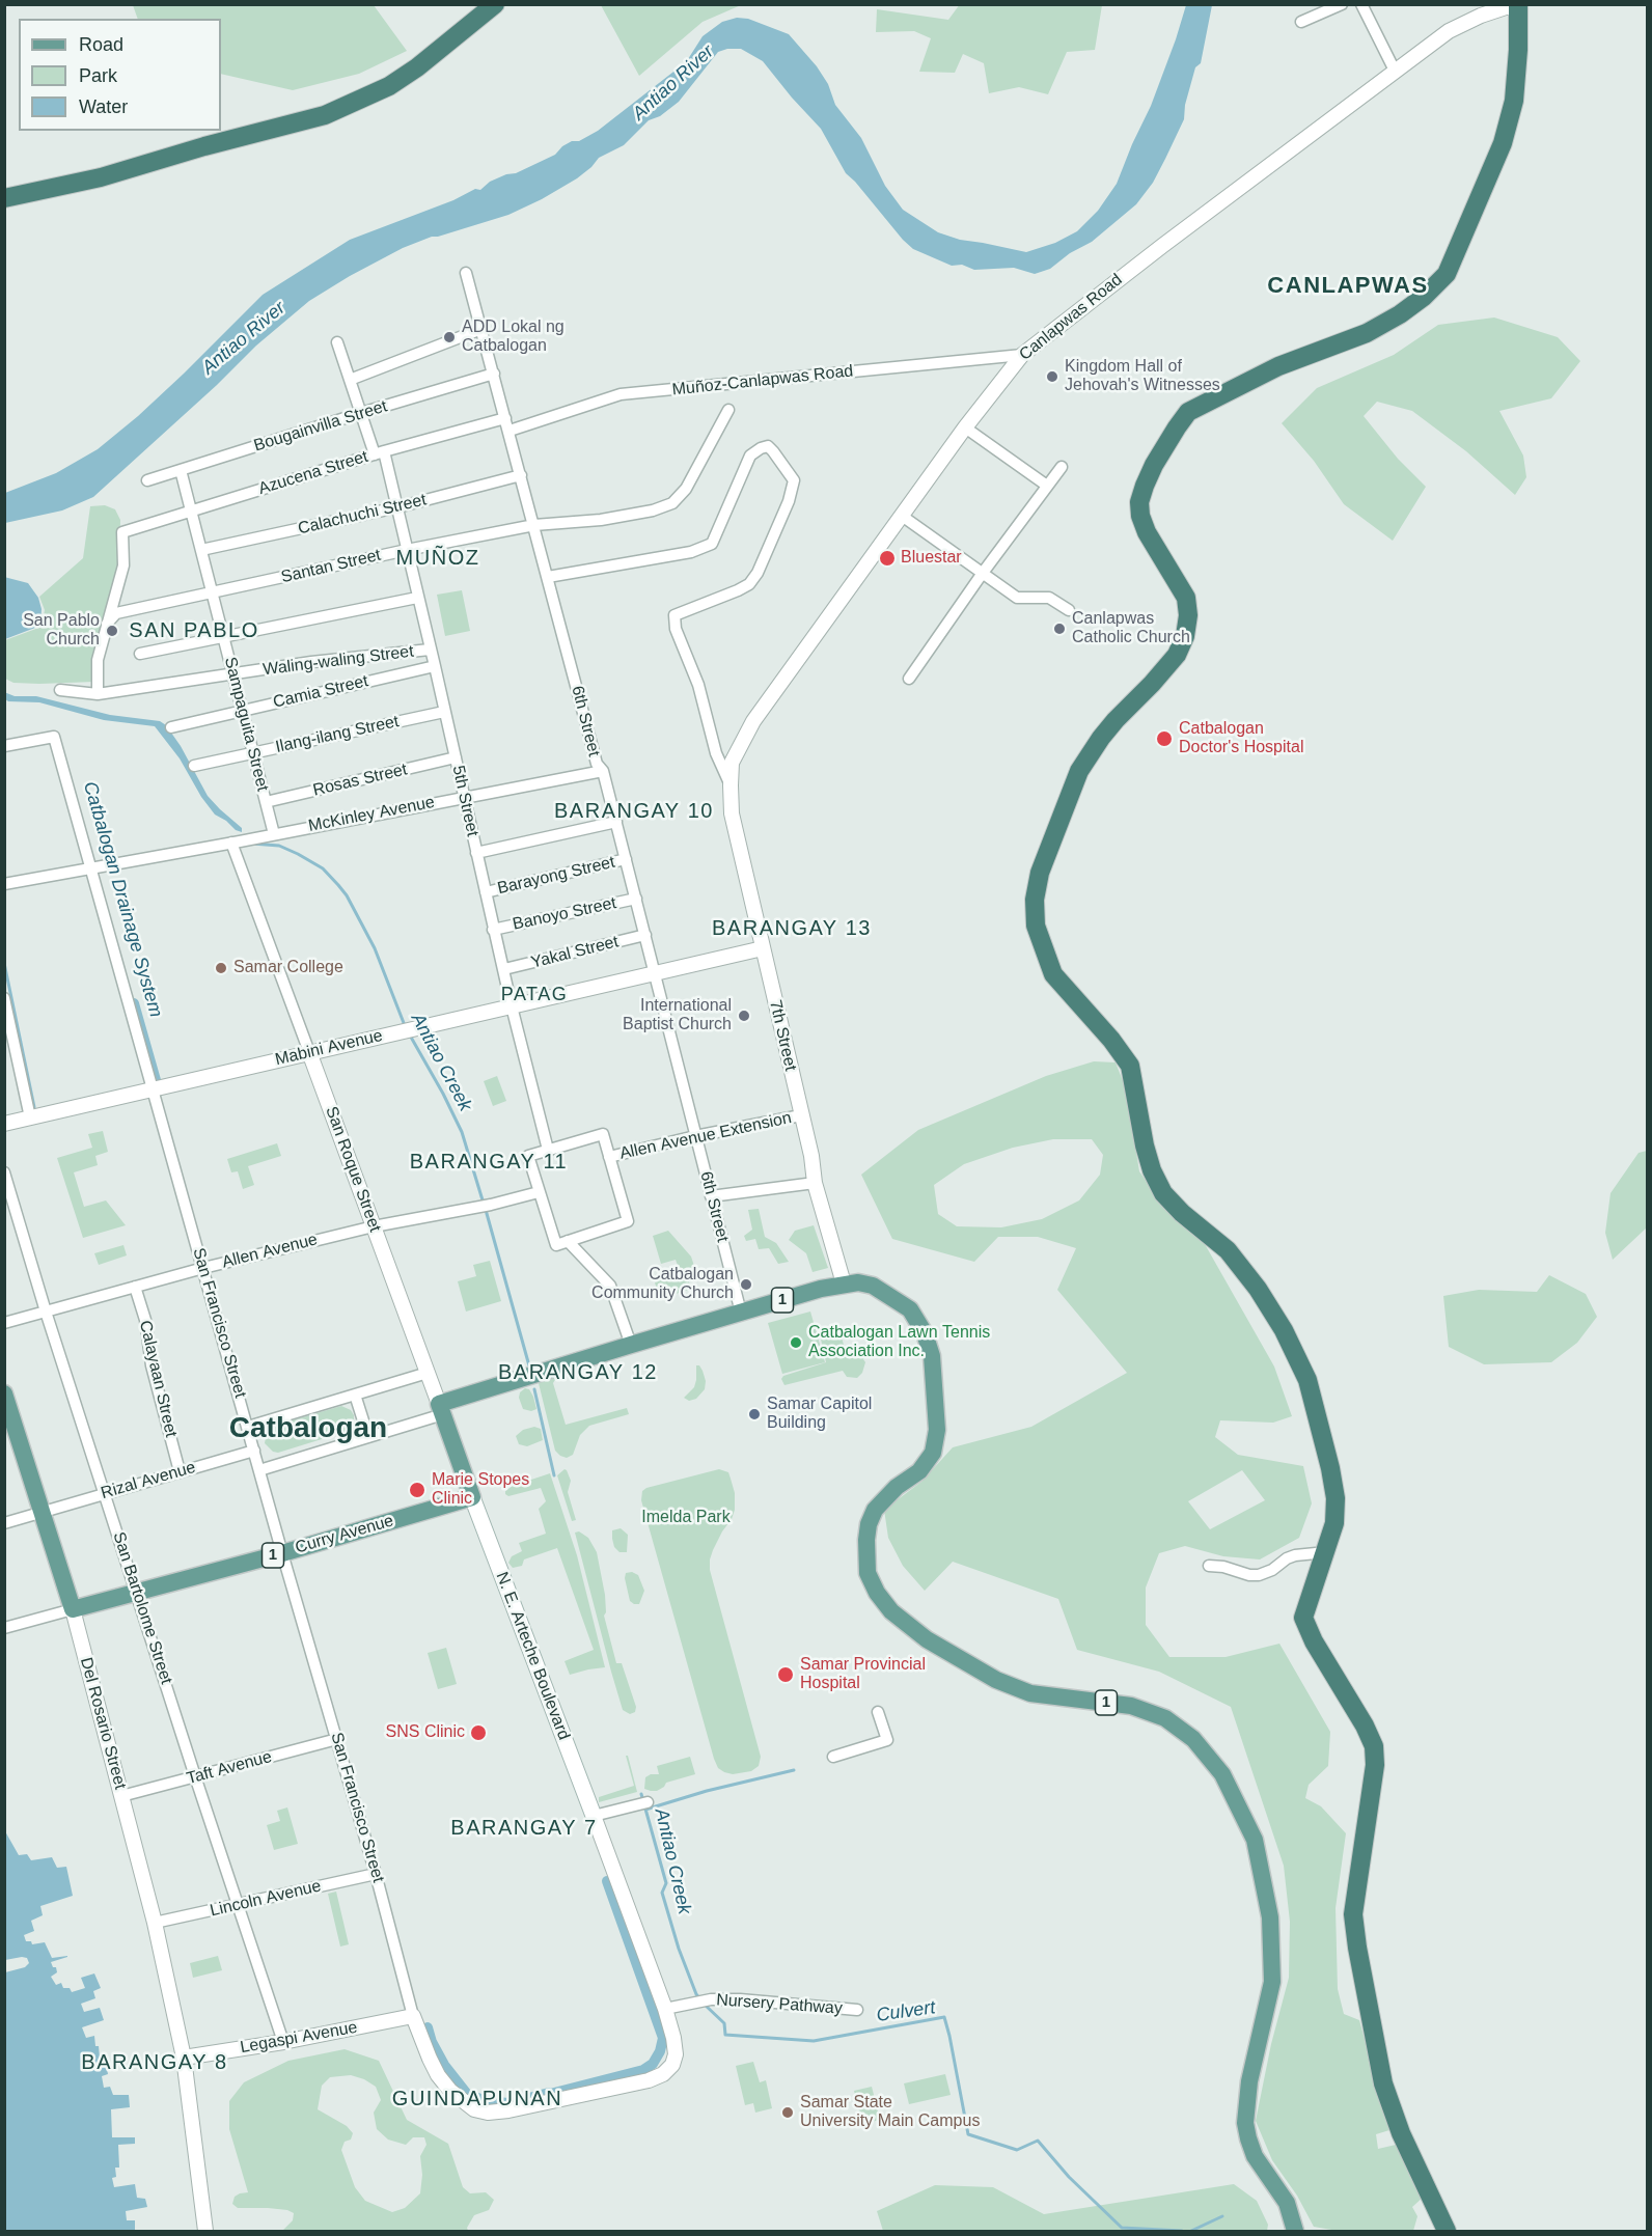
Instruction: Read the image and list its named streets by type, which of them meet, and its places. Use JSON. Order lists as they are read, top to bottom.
{
  "streets": {
    "main road": [
      "San Roque Street",
      "1",
      "Curry Avenue",
      "N. E. Arteche Boulevard",
      "Del Rosario Street"
    ],
    "street": [
      "Canlapwas Road",
      "Muñoz-Canlapwas Road",
      "Bougainvilla Street",
      "Azucena Street",
      "Calachuchi Street",
      "Santan Street",
      "Waling-waling Street",
      "Camia Street",
      "6th Street",
      "Sampaguita Street",
      "Ilang-ilang Street",
      "Rosas Street",
      "5th Street",
      "McKinley Avenue",
      "Barayong Street",
      "Banoyo Street",
      "Yakal Street",
      "7th Street",
      "Mabini Avenue",
      "Allen Avenue Extension",
      "Allen Avenue",
      "San Francisco Street",
      "Calayaan Street",
      "Rizal Avenue",
      "San Bartolome Street",
      "Taft Avenue",
      "Lincoln Avenue",
      "Nursery Pathway",
      "Legaspi Avenue"
    ]
  },
  "crossings": [
    ["Canlapwas Road", "Muñoz-Canlapwas Road"],
    ["Canlapwas Road", "7th Street"],
    ["Muñoz-Canlapwas Road", "6th Street"],
    ["Bougainvilla Street", "6th Street"],
    ["Bougainvilla Street", "Sampaguita Street"],
    ["Bougainvilla Street", "5th Street"],
    ["Azucena Street", "Santan Street"],
    ["Azucena Street", "6th Street"],
    ["Azucena Street", "Sampaguita Street"],
    ["Azucena Street", "5th Street"],
    ["Calachuchi Street", "6th Street"],
    ["Calachuchi Street", "Sampaguita Street"],
    ["Calachuchi Street", "5th Street"],
    ["Santan Street", "6th Street"],
    ["Santan Street", "Sampaguita Street"],
    ["Santan Street", "5th Street"],
    ["Waling-waling Street", "Sampaguita Street"],
    ["Waling-waling Street", "5th Street"],
    ["Camia Street", "Sampaguita Street"],
    ["Camia Street", "5th Street"],
    ["6th Street", "McKinley Avenue"],
    ["6th Street", "Barayong Street"],
    ["6th Street", "Banoyo Street"],
    ["6th Street", "Yakal Street"],
    ["6th Street", "Mabini Avenue"],
    ["6th Street", "Allen Avenue Extension"],
    ["6th Street", "1"],
    ["Sampaguita Street", "Ilang-ilang Street"],
    ["Sampaguita Street", "Rosas Street"],
    ["Sampaguita Street", "McKinley Avenue"],
    ["Ilang-ilang Street", "5th Street"],
    ["Rosas Street", "5th Street"],
    ["5th Street", "McKinley Avenue"],
    ["5th Street", "Barayong Street"],
    ["5th Street", "Banoyo Street"],
    ["5th Street", "Yakal Street"],
    ["5th Street", "Mabini Avenue"],
    ["McKinley Avenue", "San Roque Street"],
    ["McKinley Avenue", "San Francisco Street"],
    ["7th Street", "Mabini Avenue"],
    ["7th Street", "Allen Avenue Extension"],
    ["7th Street", "1"],
    ["Mabini Avenue", "San Roque Street"],
    ["Mabini Avenue", "San Francisco Street"],
    ["San Roque Street", "Allen Avenue"],
    ["San Roque Street", "1"],
    ["San Roque Street", "Curry Avenue"],
    ["San Roque Street", "N. E. Arteche Boulevard"],
    ["Allen Avenue", "San Francisco Street"],
    ["Allen Avenue", "Calayaan Street"],
    ["Allen Avenue", "San Bartolome Street"],
    ["San Francisco Street", "Rizal Avenue"],
    ["San Francisco Street", "Curry Avenue"],
    ["San Francisco Street", "Taft Avenue"],
    ["San Francisco Street", "Lincoln Avenue"],
    ["San Francisco Street", "Legaspi Avenue"],
    ["Calayaan Street", "Rizal Avenue"],
    ["Rizal Avenue", "San Bartolome Street"],
    ["Rizal Avenue", "Del Rosario Street"],
    ["Curry Avenue", "San Bartolome Street"],
    ["Curry Avenue", "N. E. Arteche Boulevard"],
    ["Curry Avenue", "Del Rosario Street"],
    ["San Bartolome Street", "Taft Avenue"],
    ["San Bartolome Street", "Lincoln Avenue"],
    ["San Bartolome Street", "Legaspi Avenue"],
    ["Del Rosario Street", "Taft Avenue"],
    ["Del Rosario Street", "Lincoln Avenue"],
    ["Del Rosario Street", "Legaspi Avenue"]
  ],
  "districts": [
    "CANLAPWAS",
    "MUÑOZ",
    "SAN PABLO",
    "BARANGAY 10",
    "BARANGAY 13",
    "PATAG",
    "BARANGAY 11",
    "BARANGAY 12",
    "Catbalogan",
    "BARANGAY 7",
    "BARANGAY 8",
    "GUINDAPUNAN"
  ],
  "water": [
    "Antiao River",
    "Catbalogan Drainage System",
    "Antiao Creek",
    "Culvert"
  ],
  "parks": ["Imelda Park"],
  "places": [
    "ADD Lokal ng Catbalogan",
    "Kingdom Hall of Jehovah's Witnesses",
    "Bluestar",
    "Canlapwas Catholic Church",
    "San Pablo Church",
    "Catbalogan Doctor's Hospital",
    "Samar College",
    "International Baptist Church",
    "Catbalogan Community Church",
    "Catbalogan Lawn Tennis Association Inc.",
    "Samar Capitol Building",
    "Marie Stopes Clinic",
    "Samar Provincial Hospital",
    "SNS Clinic",
    "Samar State University Main Campus"
  ],
  "legend": ["Road", "Park", "Water"]
}
